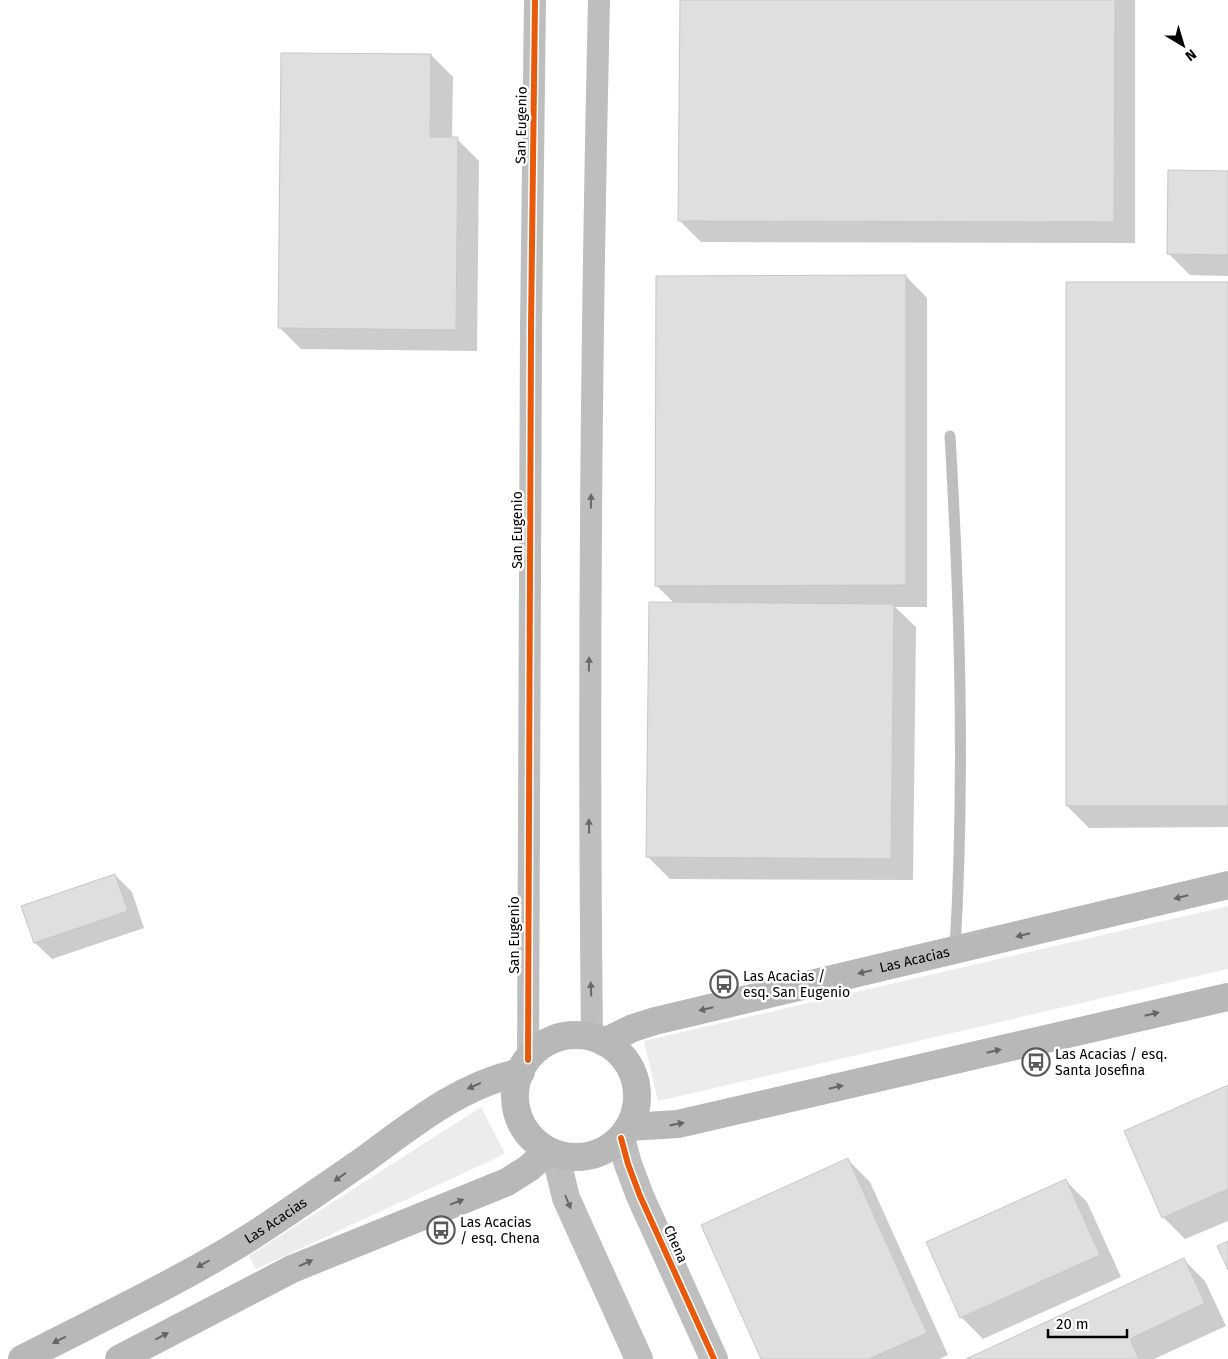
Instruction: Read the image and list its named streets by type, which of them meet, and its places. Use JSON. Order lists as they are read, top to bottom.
{
  "streets": {
    "main road": ["Las Acacias"],
    "street": ["San Eugenio", "Chena"]
  },
  "crossings": [
    ["San Eugenio", "Las Acacias"],
    ["San Eugenio", "Chena"],
    ["Las Acacias", "Chena"]
  ],
  "places": {
    "bus stop": ["Las Acacias / esq. San Eugenio", "Las Acacias / esq. Santa Josefina", "Las Acacias / esq. Chena"]
  },
  "scale_bar": "20 m",
  "north": "bottom right"
}
